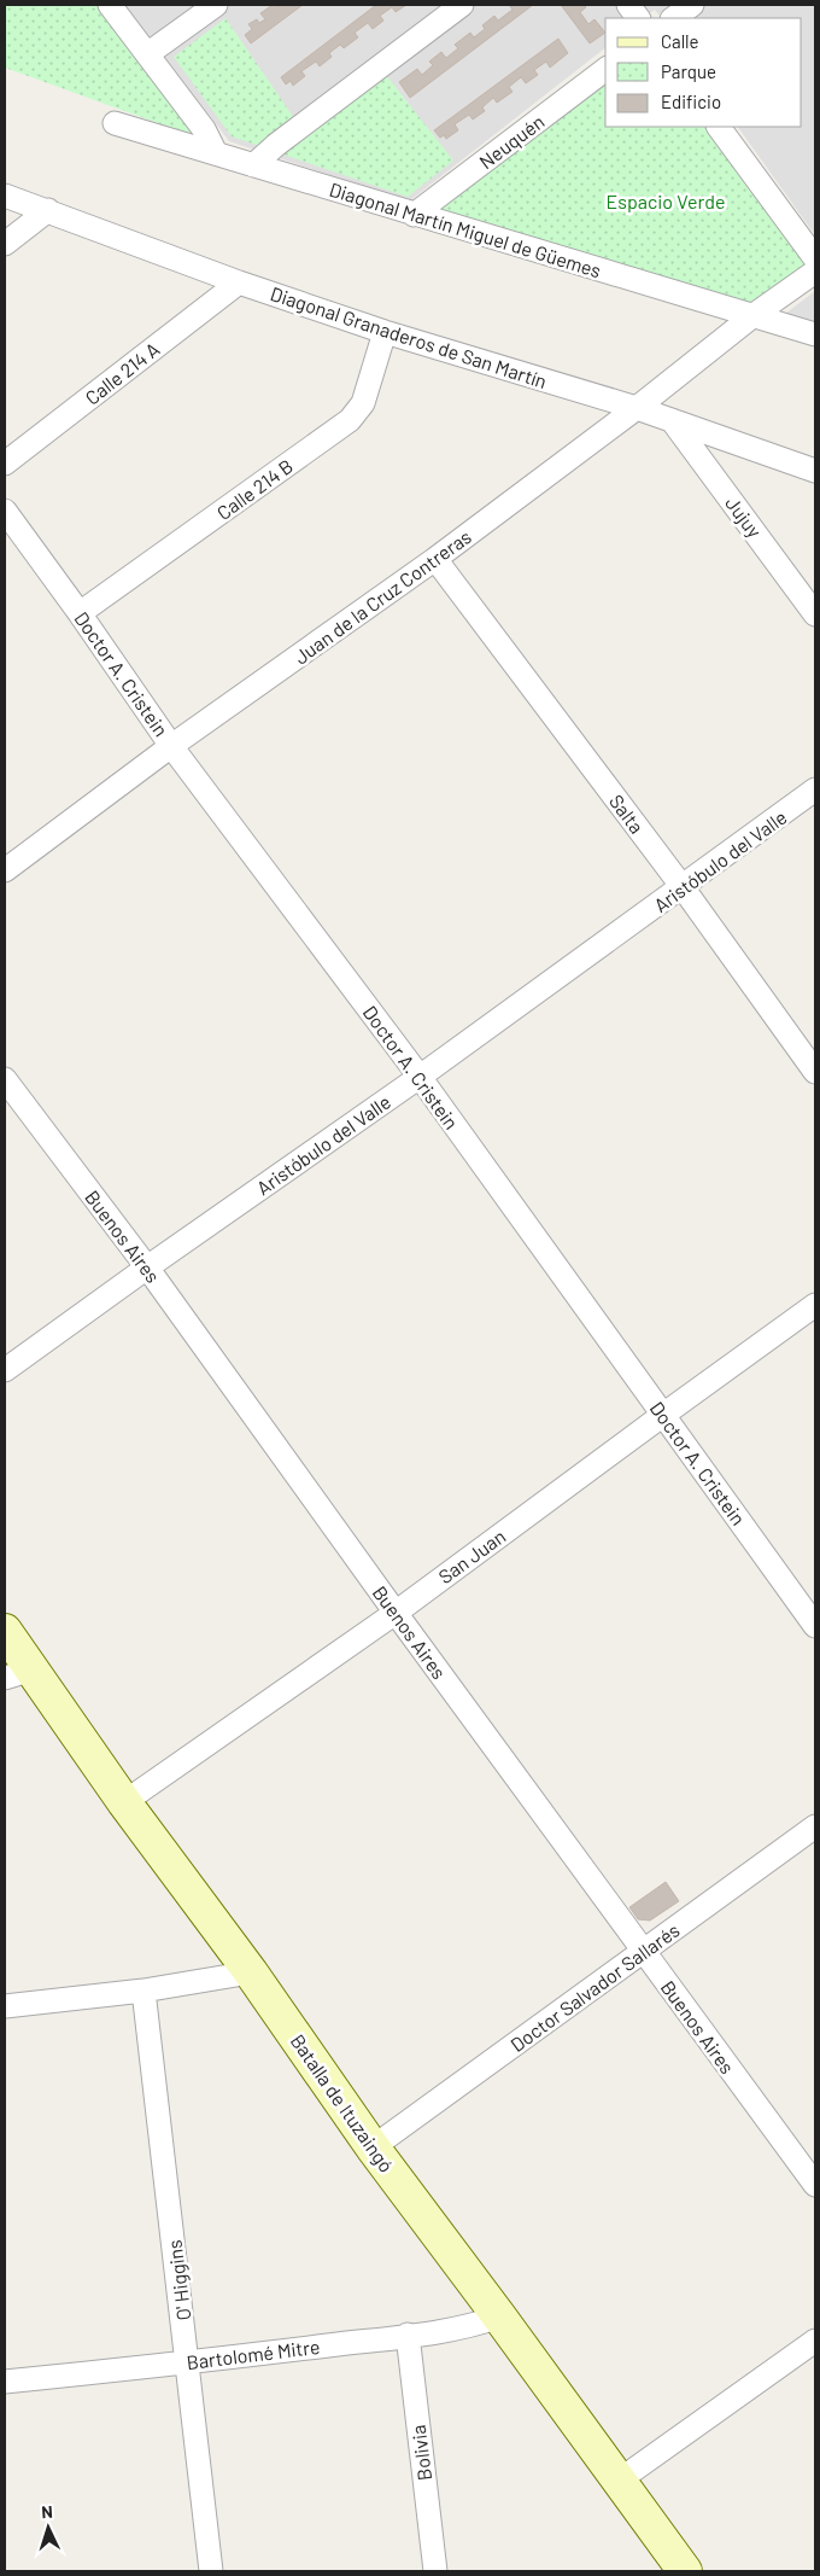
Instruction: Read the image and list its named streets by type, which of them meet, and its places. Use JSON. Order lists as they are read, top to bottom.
{
  "streets": {
    "main road": ["Batalla de Ituzaingó"],
    "street": [
      "Neuquén",
      "Diagonal Martín Miguel de Güemes",
      "Diagonal Granaderos de San Martín",
      "Calle 214 A",
      "Calle 214 B",
      "Jujuy",
      "Juan de la Cruz Contreras",
      "Doctor A. Cristein",
      "Salta",
      "Aristóbulo del Valle",
      "Buenos Aires",
      "San Juan",
      "Doctor Salvador Sallarés",
      "O' Higgins",
      "Bartolomé Mitre",
      "Bolivia"
    ]
  },
  "crossings": [
    ["Neuquén", "Diagonal Martín Miguel de Güemes"],
    ["Diagonal Martín Miguel de Güemes", "Juan de la Cruz Contreras"],
    ["Diagonal Granaderos de San Martín", "Calle 214 A"],
    ["Diagonal Granaderos de San Martín", "Calle 214 B"],
    ["Diagonal Granaderos de San Martín", "Jujuy"],
    ["Diagonal Granaderos de San Martín", "Juan de la Cruz Contreras"],
    ["Calle 214 B", "Doctor A. Cristein"],
    ["Juan de la Cruz Contreras", "Doctor A. Cristein"],
    ["Juan de la Cruz Contreras", "Salta"],
    ["Doctor A. Cristein", "Aristóbulo del Valle"],
    ["Doctor A. Cristein", "San Juan"],
    ["Salta", "Aristóbulo del Valle"],
    ["Aristóbulo del Valle", "Buenos Aires"],
    ["Buenos Aires", "San Juan"],
    ["Buenos Aires", "Doctor Salvador Sallarés"],
    ["San Juan", "Batalla de Ituzaingó"],
    ["Doctor Salvador Sallarés", "Batalla de Ituzaingó"],
    ["Batalla de Ituzaingó", "Bartolomé Mitre"],
    ["O' Higgins", "Bartolomé Mitre"],
    ["Bartolomé Mitre", "Bolivia"]
  ],
  "parks": ["Espacio Verde"],
  "legend": ["Calle", "Parque", "Edificio"],
  "north": "top"
}
